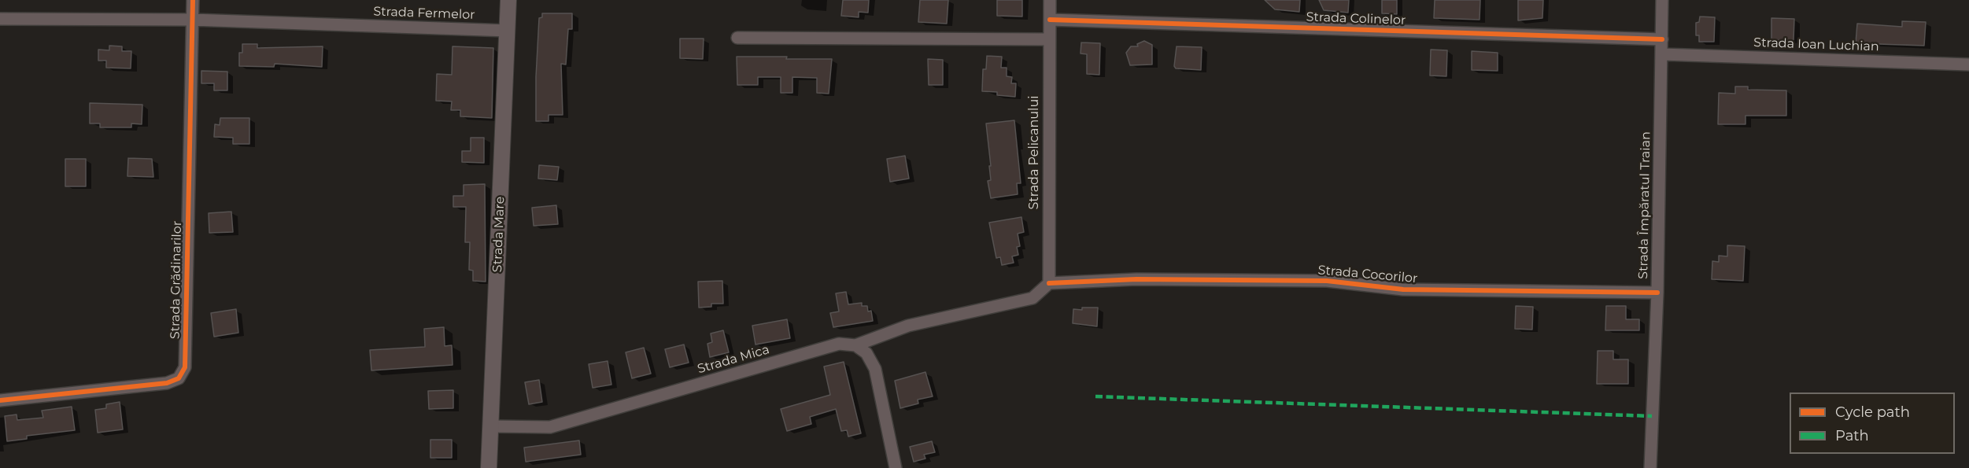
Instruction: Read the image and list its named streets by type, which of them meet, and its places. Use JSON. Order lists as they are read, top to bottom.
{
  "streets": {
    "street": [
      "Strada Fermelor",
      "Strada Colinelor",
      "Strada Ioan Luchian",
      "Strada Pelicanului",
      "Strada Împăratul Traian",
      "Strada Mare",
      "Strada Cocorilor",
      "Strada Grădinarilor",
      "Strada Mica"
    ]
  },
  "crossings": [
    ["Strada Fermelor", "Strada Mare"],
    ["Strada Fermelor", "Strada Grădinarilor"],
    ["Strada Colinelor", "Strada Pelicanului"],
    ["Strada Colinelor", "Strada Împăratul Traian"],
    ["Strada Ioan Luchian", "Strada Împăratul Traian"],
    ["Strada Pelicanului", "Strada Cocorilor"],
    ["Strada Împăratul Traian", "Strada Cocorilor"],
    ["Strada Mare", "Strada Mica"]
  ],
  "legend": ["Cycle path", "Path"]
}
